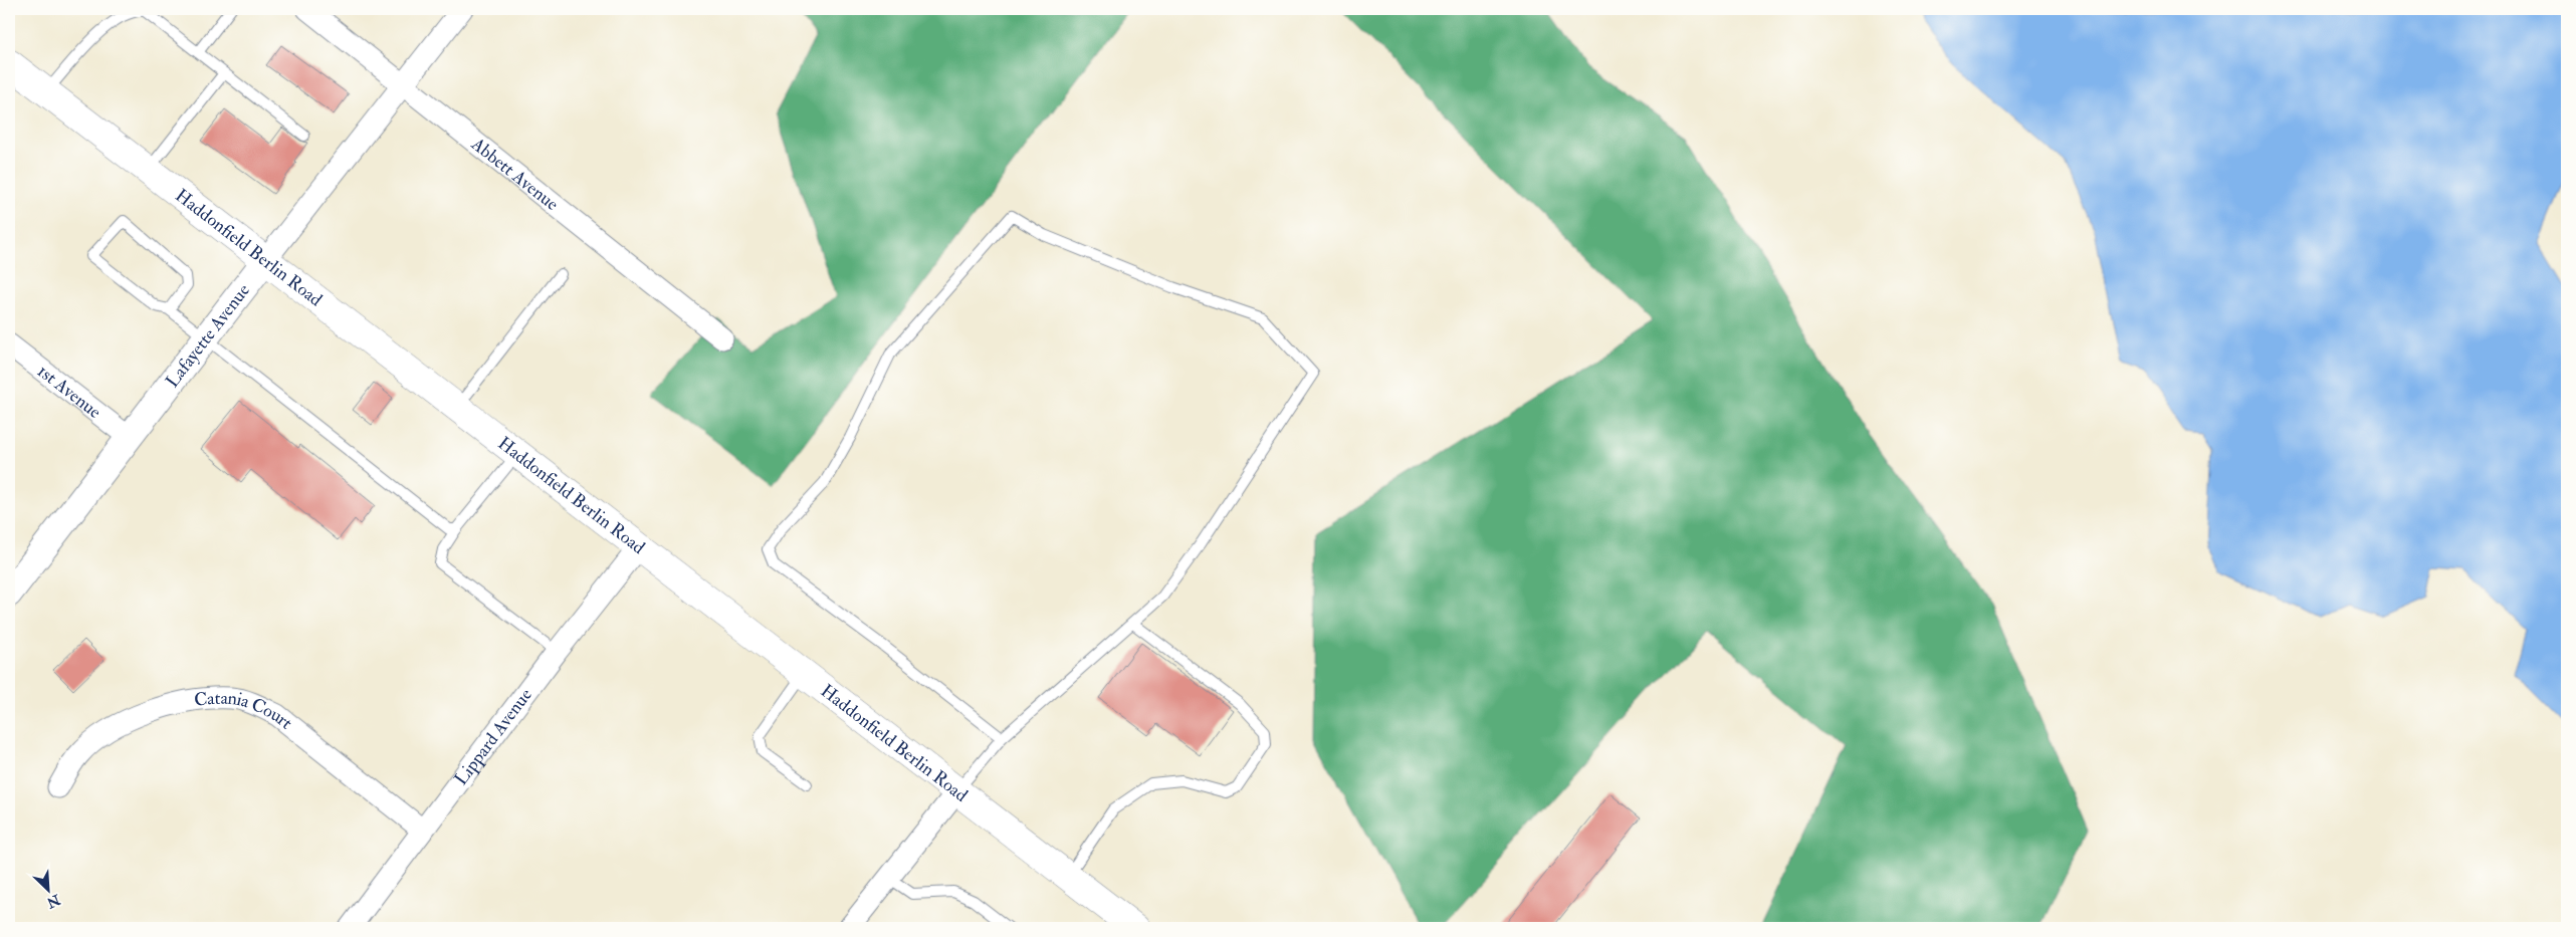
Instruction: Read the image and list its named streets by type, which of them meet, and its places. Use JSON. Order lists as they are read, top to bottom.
{
  "streets": {
    "main road": ["Haddonfield Berlin Road"],
    "street": [
      "Abbett Avenue",
      "Lafayette Avenue",
      "1st Avenue",
      "Catania Court",
      "Lippard Avenue"
    ]
  },
  "crossings": [
    ["Abbett Avenue", "Lafayette Avenue"],
    ["Haddonfield Berlin Road", "Lafayette Avenue"],
    ["Haddonfield Berlin Road", "Lippard Avenue"],
    ["Lafayette Avenue", "1st Avenue"],
    ["Catania Court", "Lippard Avenue"]
  ],
  "north": "bottom right"
}
